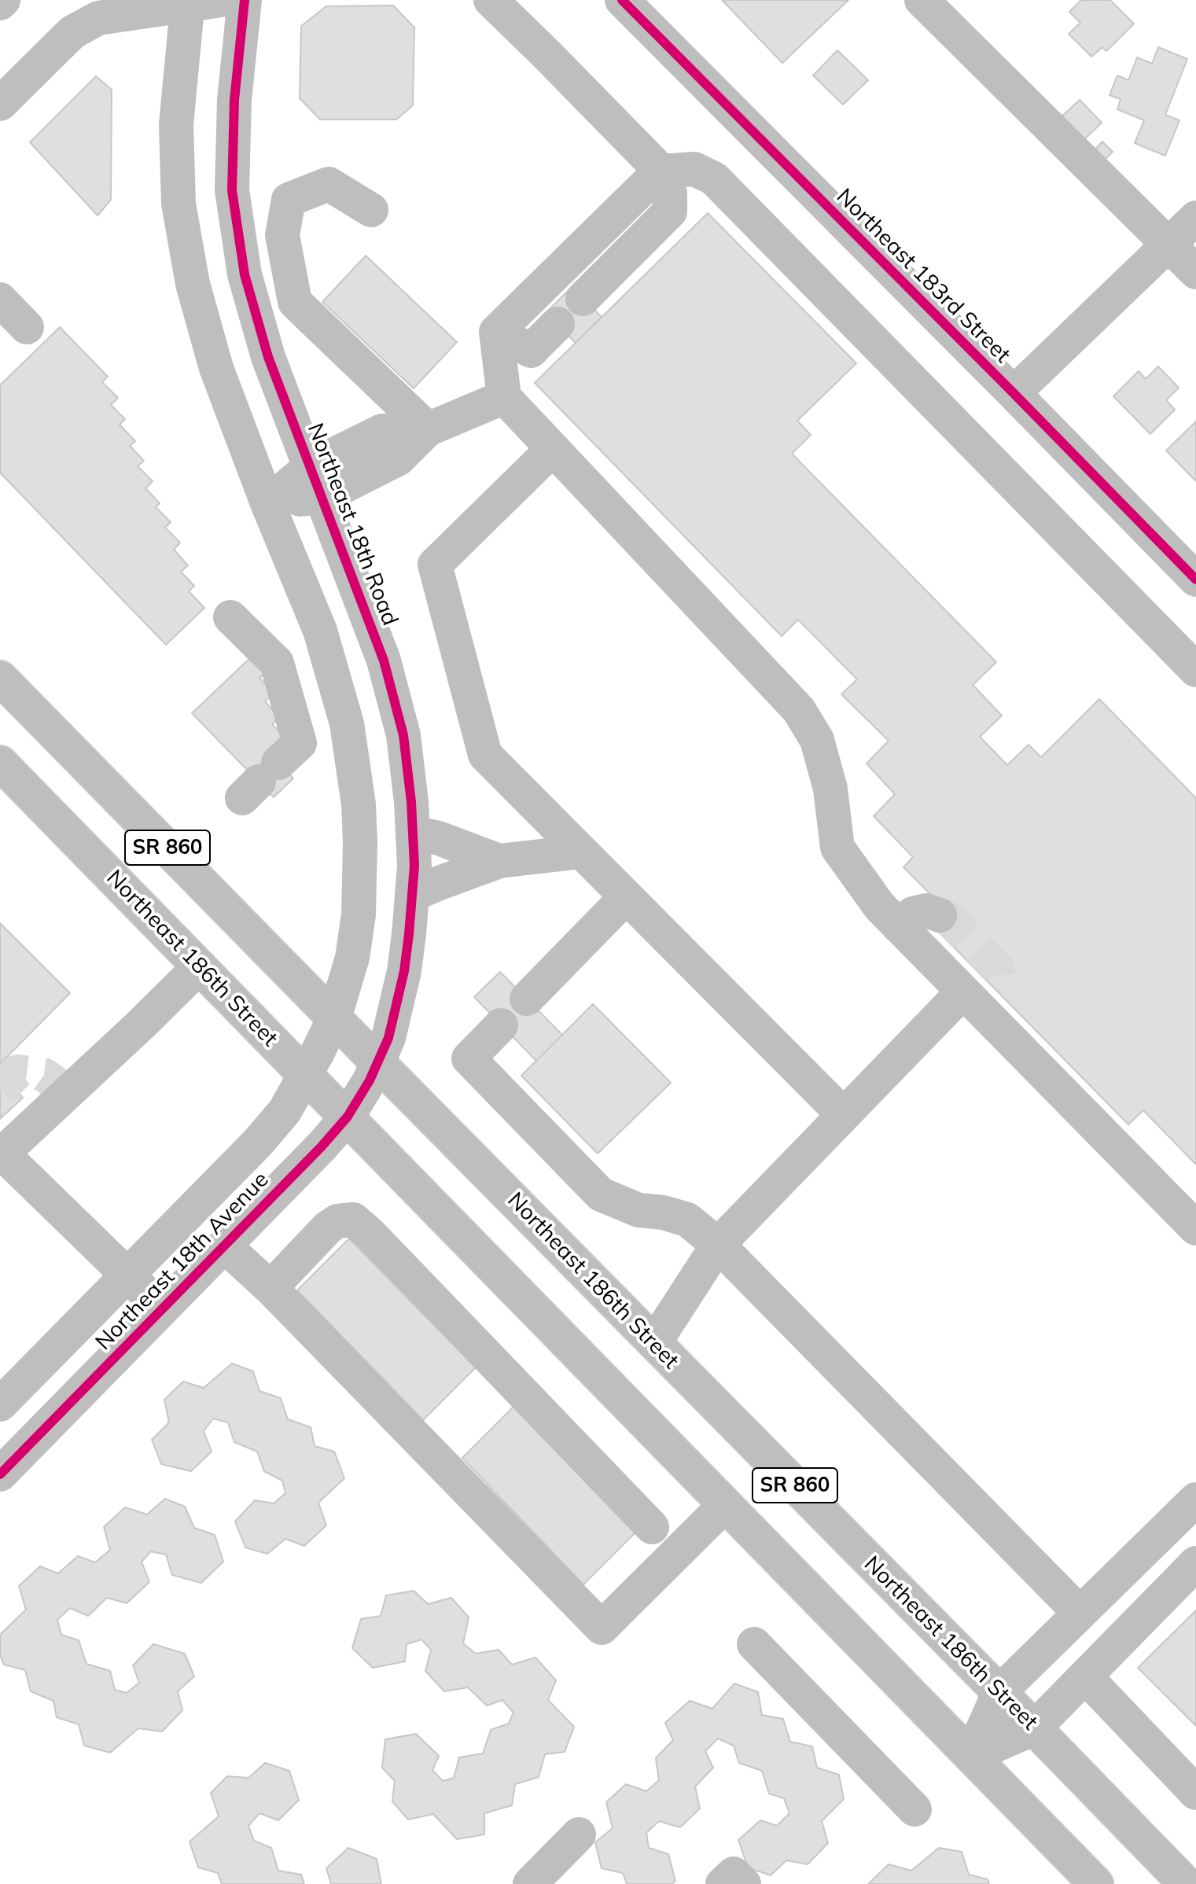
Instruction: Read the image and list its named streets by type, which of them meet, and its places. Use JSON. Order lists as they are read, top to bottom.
{
  "streets": {
    "street": [
      "Northeast 183rd Street",
      "Northeast 18th Road",
      "SR 860",
      "Northeast 186th Street",
      "Northeast 18th Avenue"
    ]
  },
  "crossings": [
    ["Northeast 18th Road", "Northeast 186th Street"],
    ["Northeast 18th Road", "Northeast 18th Avenue"],
    ["Northeast 186th Street", "Northeast 18th Avenue"]
  ]
}
